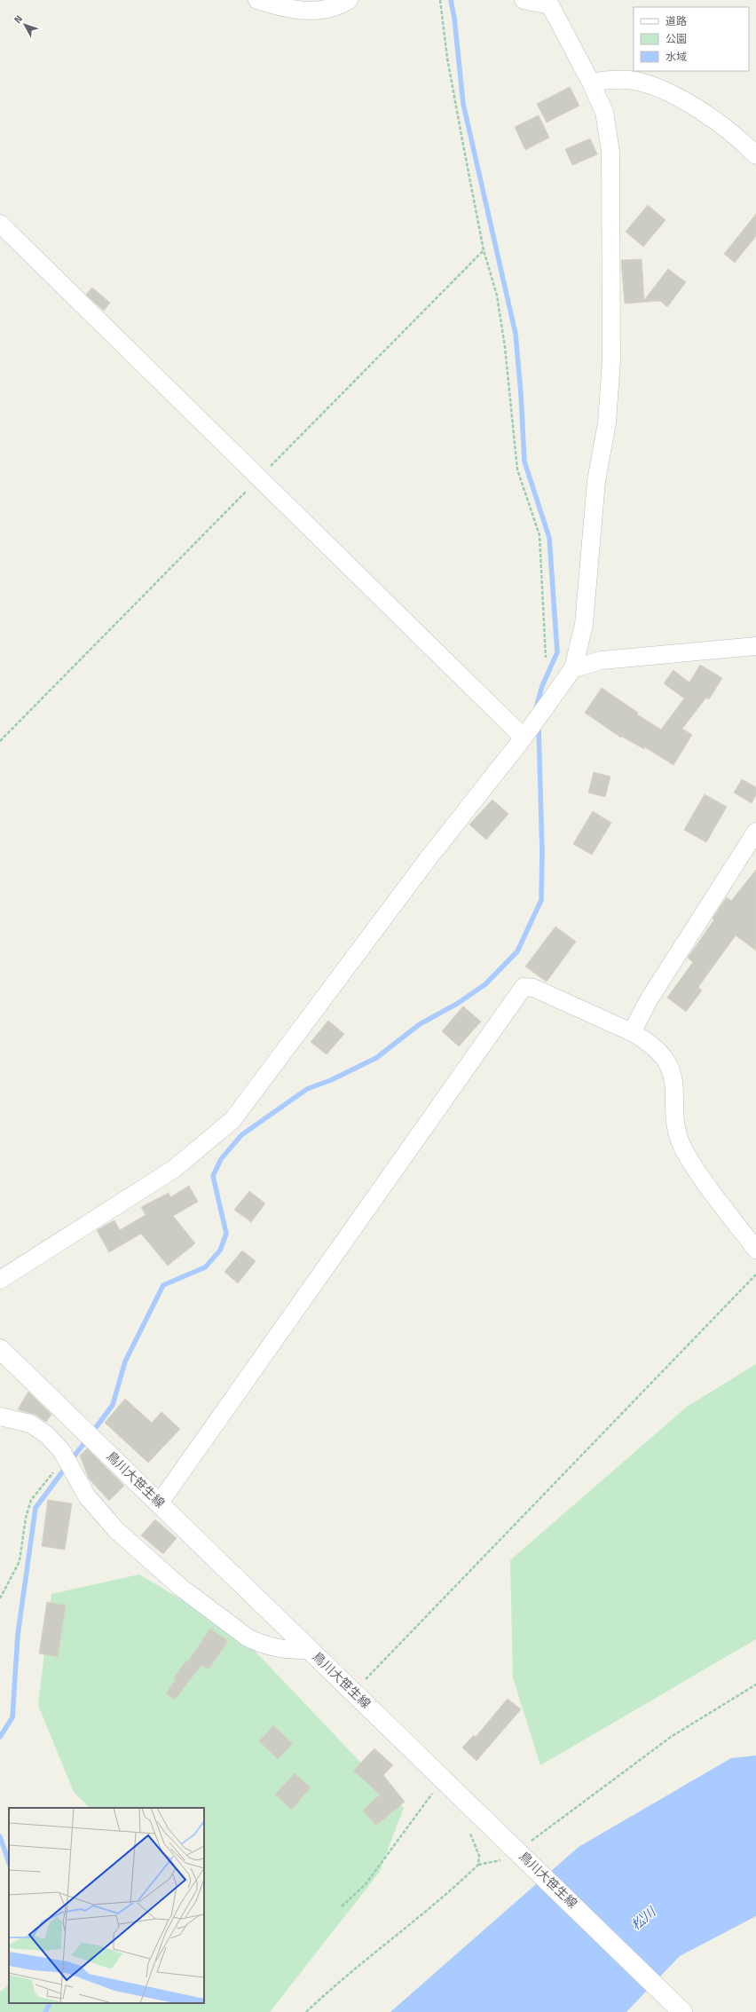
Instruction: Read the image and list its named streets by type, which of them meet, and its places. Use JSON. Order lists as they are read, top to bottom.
{
  "streets": {
    "street": ["鳥川大笹生線"]
  },
  "water": ["松川"],
  "legend": ["道路", "公園", "水域"],
  "north": "top left"
}
